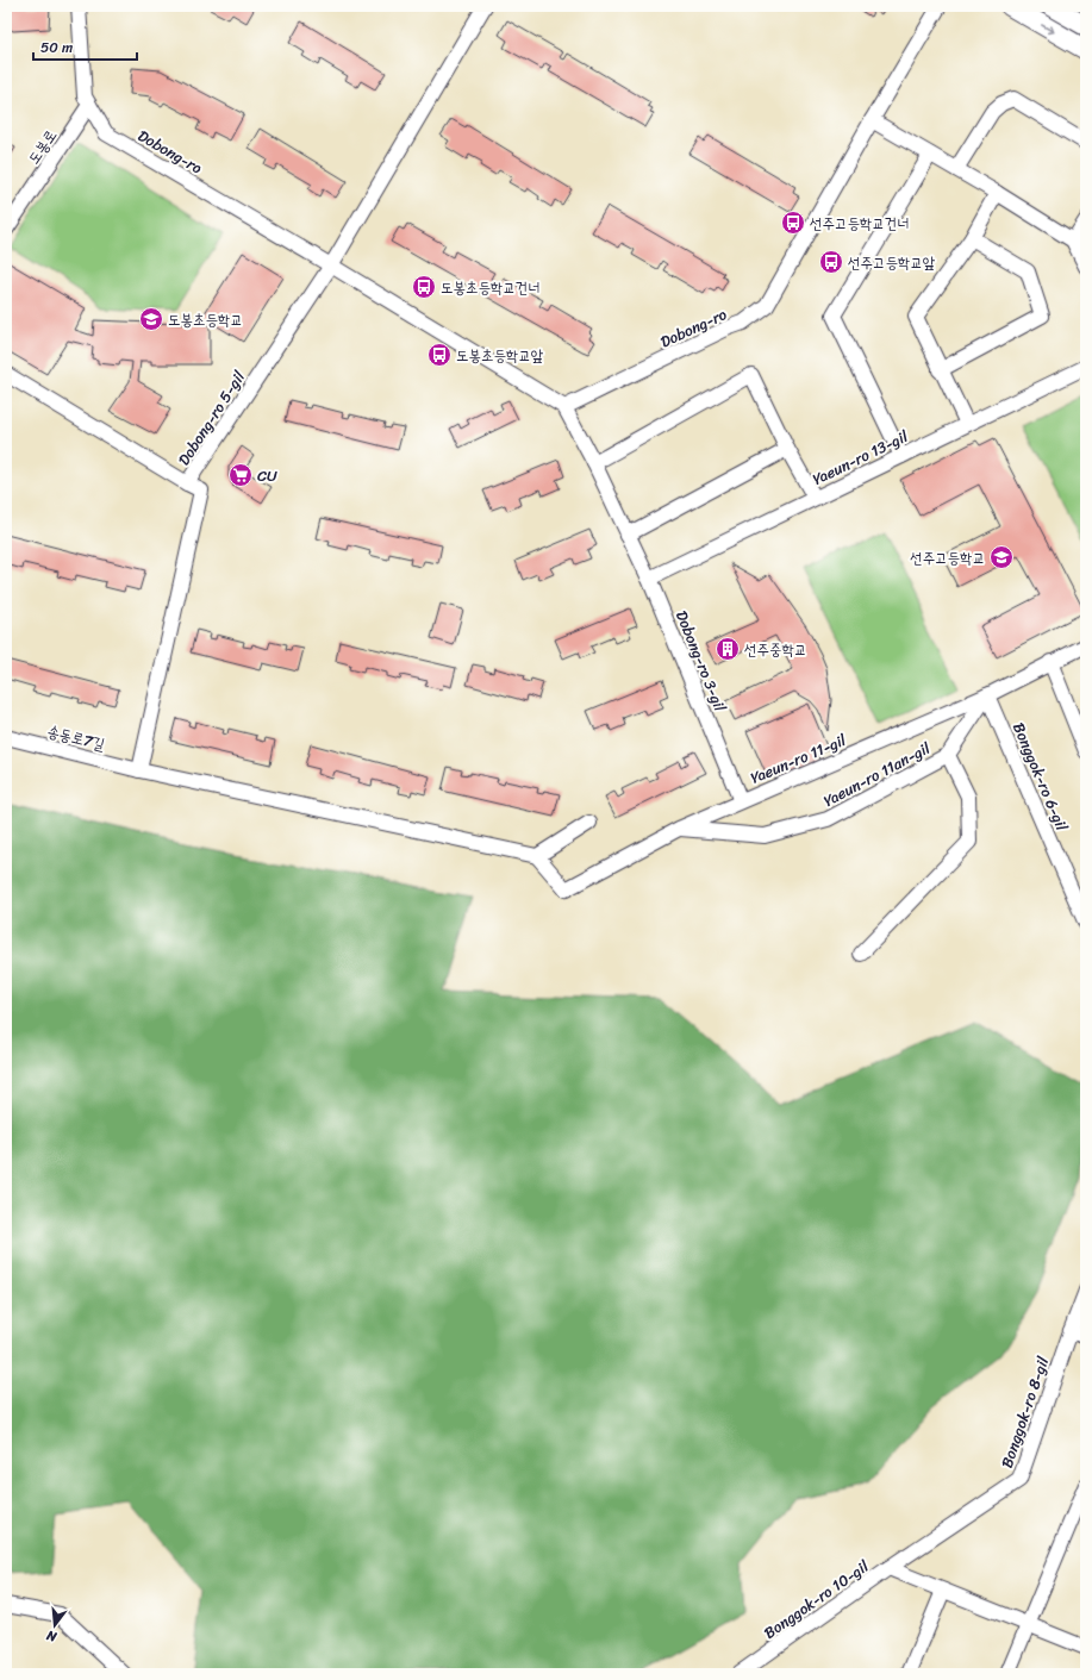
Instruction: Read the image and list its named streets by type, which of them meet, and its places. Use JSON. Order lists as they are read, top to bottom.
{
  "streets": {
    "street": [
      "도봉로",
      "Dobong-ro",
      "Dobong-ro 5-gil",
      "Yaeun-ro 13-gil",
      "Dobong-ro 3-gil",
      "송동로7길",
      "Yaeun-ro 11-gil",
      "Yaeun-ro 11an-gil",
      "Bonggok-ro 6-gil",
      "Bonggok-ro 8-gil",
      "Bonggok-ro 10-gil"
    ]
  },
  "crossings": [
    ["도봉로", "Dobong-ro"],
    ["Dobong-ro", "Dobong-ro 5-gil"],
    ["Dobong-ro", "Dobong-ro 3-gil"],
    ["Yaeun-ro 13-gil", "Dobong-ro 3-gil"],
    ["Dobong-ro 3-gil", "Yaeun-ro 11-gil"],
    ["송동로7길", "Yaeun-ro 11-gil"],
    ["Yaeun-ro 11-gil", "Yaeun-ro 11an-gil"],
    ["Yaeun-ro 11-gil", "Bonggok-ro 6-gil"],
    ["Yaeun-ro 11an-gil", "Bonggok-ro 6-gil"],
    ["Bonggok-ro 8-gil", "Bonggok-ro 10-gil"]
  ],
  "places": {
    "bus stop": [
      "선주고등학교건너",
      "선주고등학교앞",
      "도봉초등학교건너",
      "도봉초등학교앞"
    ],
    "school or university": ["도봉초등학교", "선주고등학교"],
    "supermarket": ["CU"],
    "building": ["선주중학교"]
  },
  "scale_bar": "50 m",
  "north": "bottom"
}
